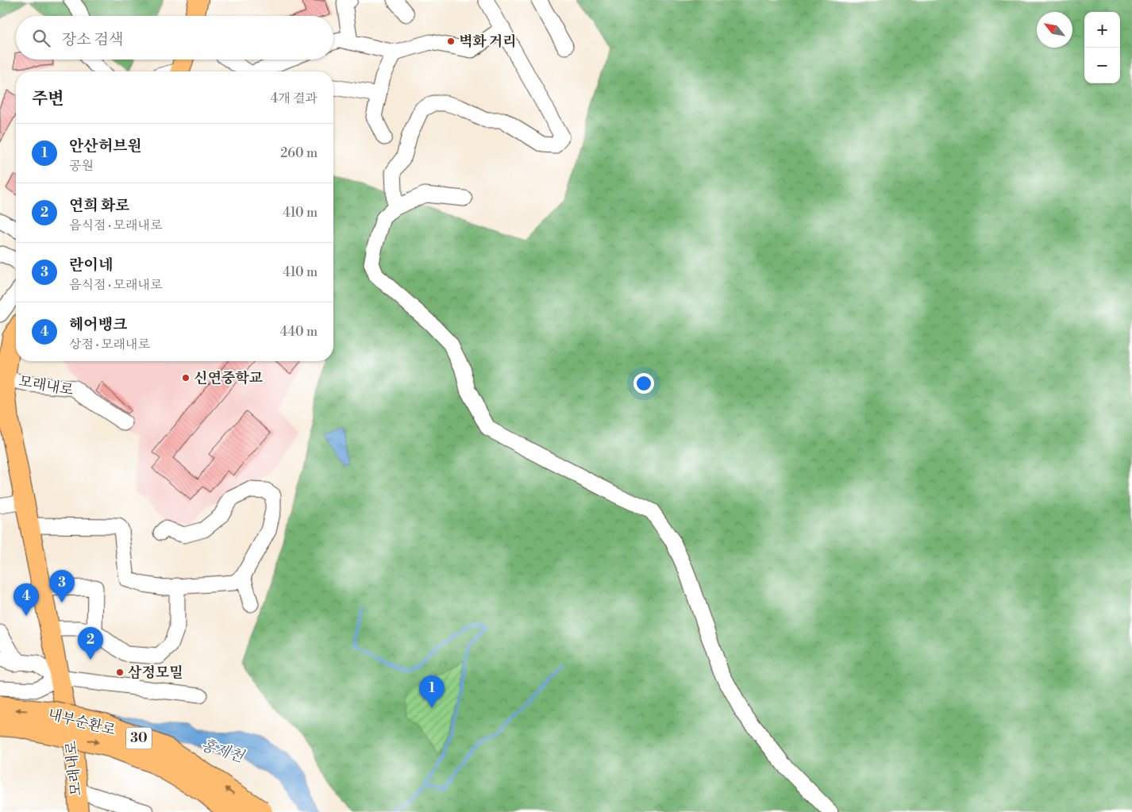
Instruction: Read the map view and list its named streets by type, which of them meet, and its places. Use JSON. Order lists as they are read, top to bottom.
{
  "streets": {
    "highway": ["내부순환로", "30"],
    "main road": ["모래내로"]
  },
  "water": ["홍제천"],
  "places": ["벽화 거리", "신연중학교", "삼정모밀"],
  "north": "top left",
  "page": {
    "map_buttons": ["+", "−"],
    "search": "장소 검색",
    "heading": ["주변", "4개 결과"],
    "list": [
      {
        "mark": "1",
        "name": "안산허브원",
        "note": "공원",
        "value": "260 m"
      },
      {
        "mark": "2",
        "name": "연희 화로",
        "note": "음식점 · 모래내로",
        "value": "410 m"
      },
      {
        "mark": "3",
        "name": "란이네",
        "note": "음식점 · 모래내로",
        "value": "410 m"
      },
      {
        "mark": "4",
        "name": "헤어뱅크",
        "note": "상점 · 모래내로",
        "value": "440 m"
      }
    ],
    "pins": [
      "3",
      "4",
      "2",
      "1"
    ]
  }
}
